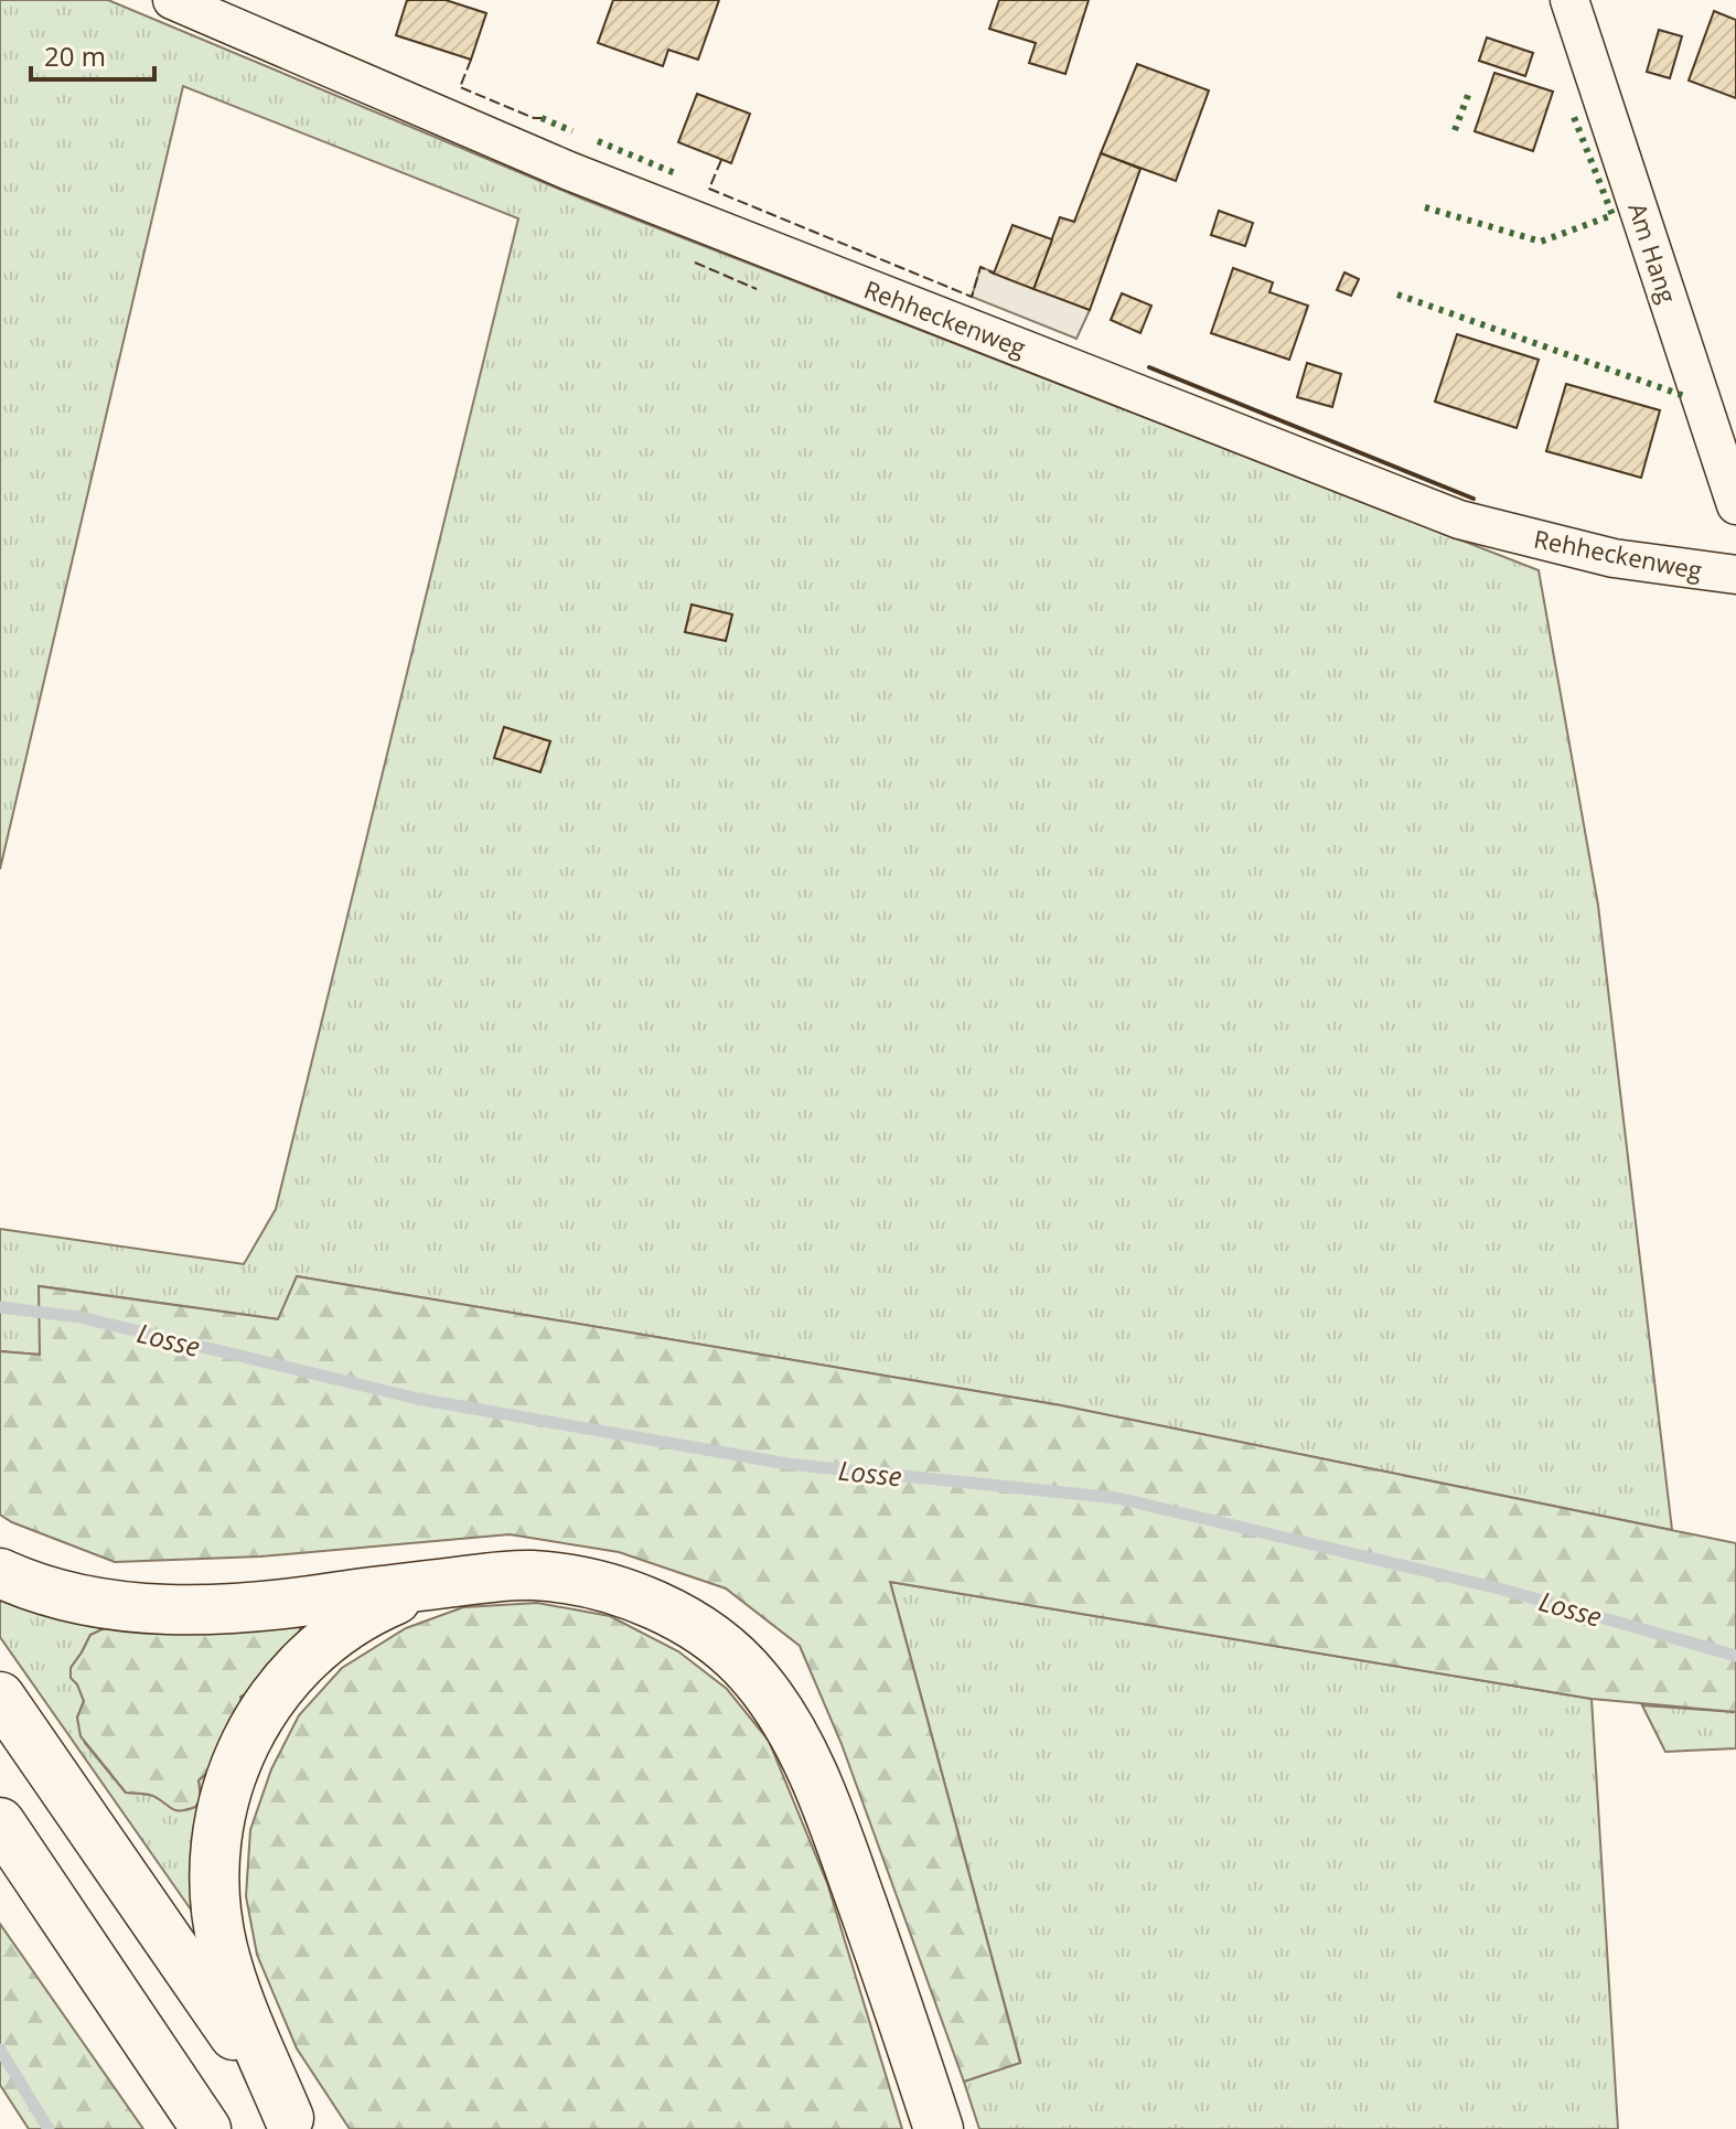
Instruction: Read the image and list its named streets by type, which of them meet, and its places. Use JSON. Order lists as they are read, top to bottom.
{
  "streets": {
    "street": ["Am Hang", "Rehheckenweg"]
  },
  "water": ["Losse"],
  "scale_bar": "20 m"
}
